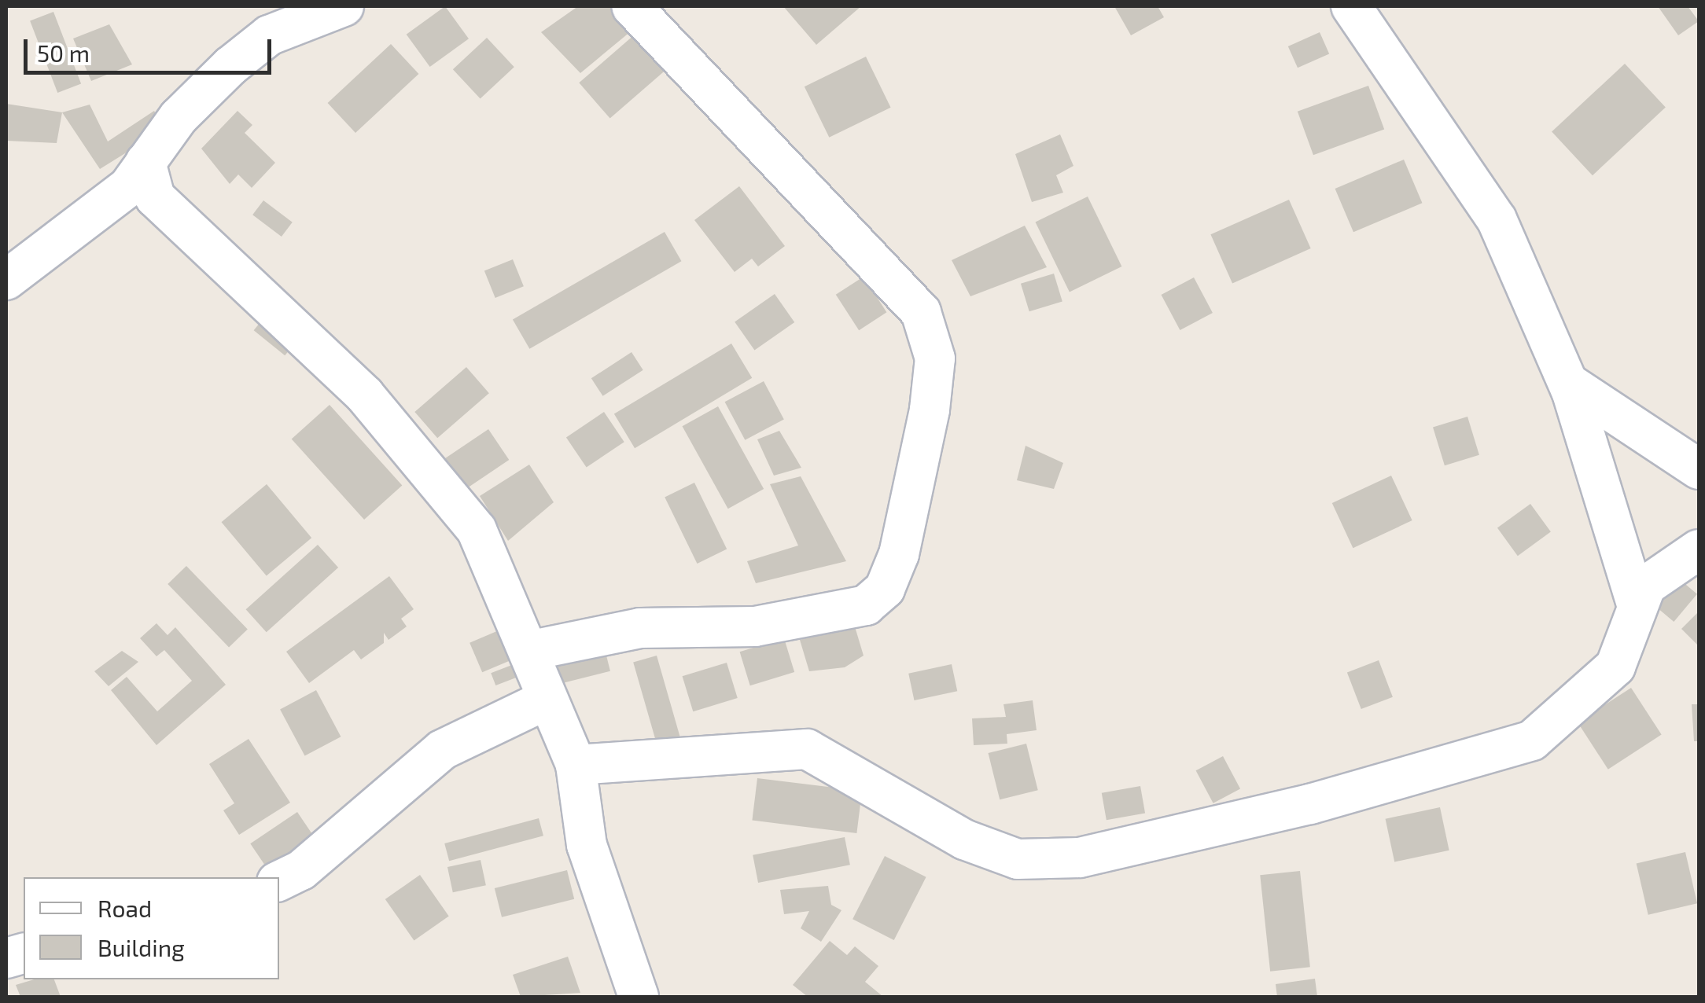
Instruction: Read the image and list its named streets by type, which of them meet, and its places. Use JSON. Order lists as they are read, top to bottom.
{
  "legend": ["Road", "Building"],
  "scale_bar": "50 m"
}
